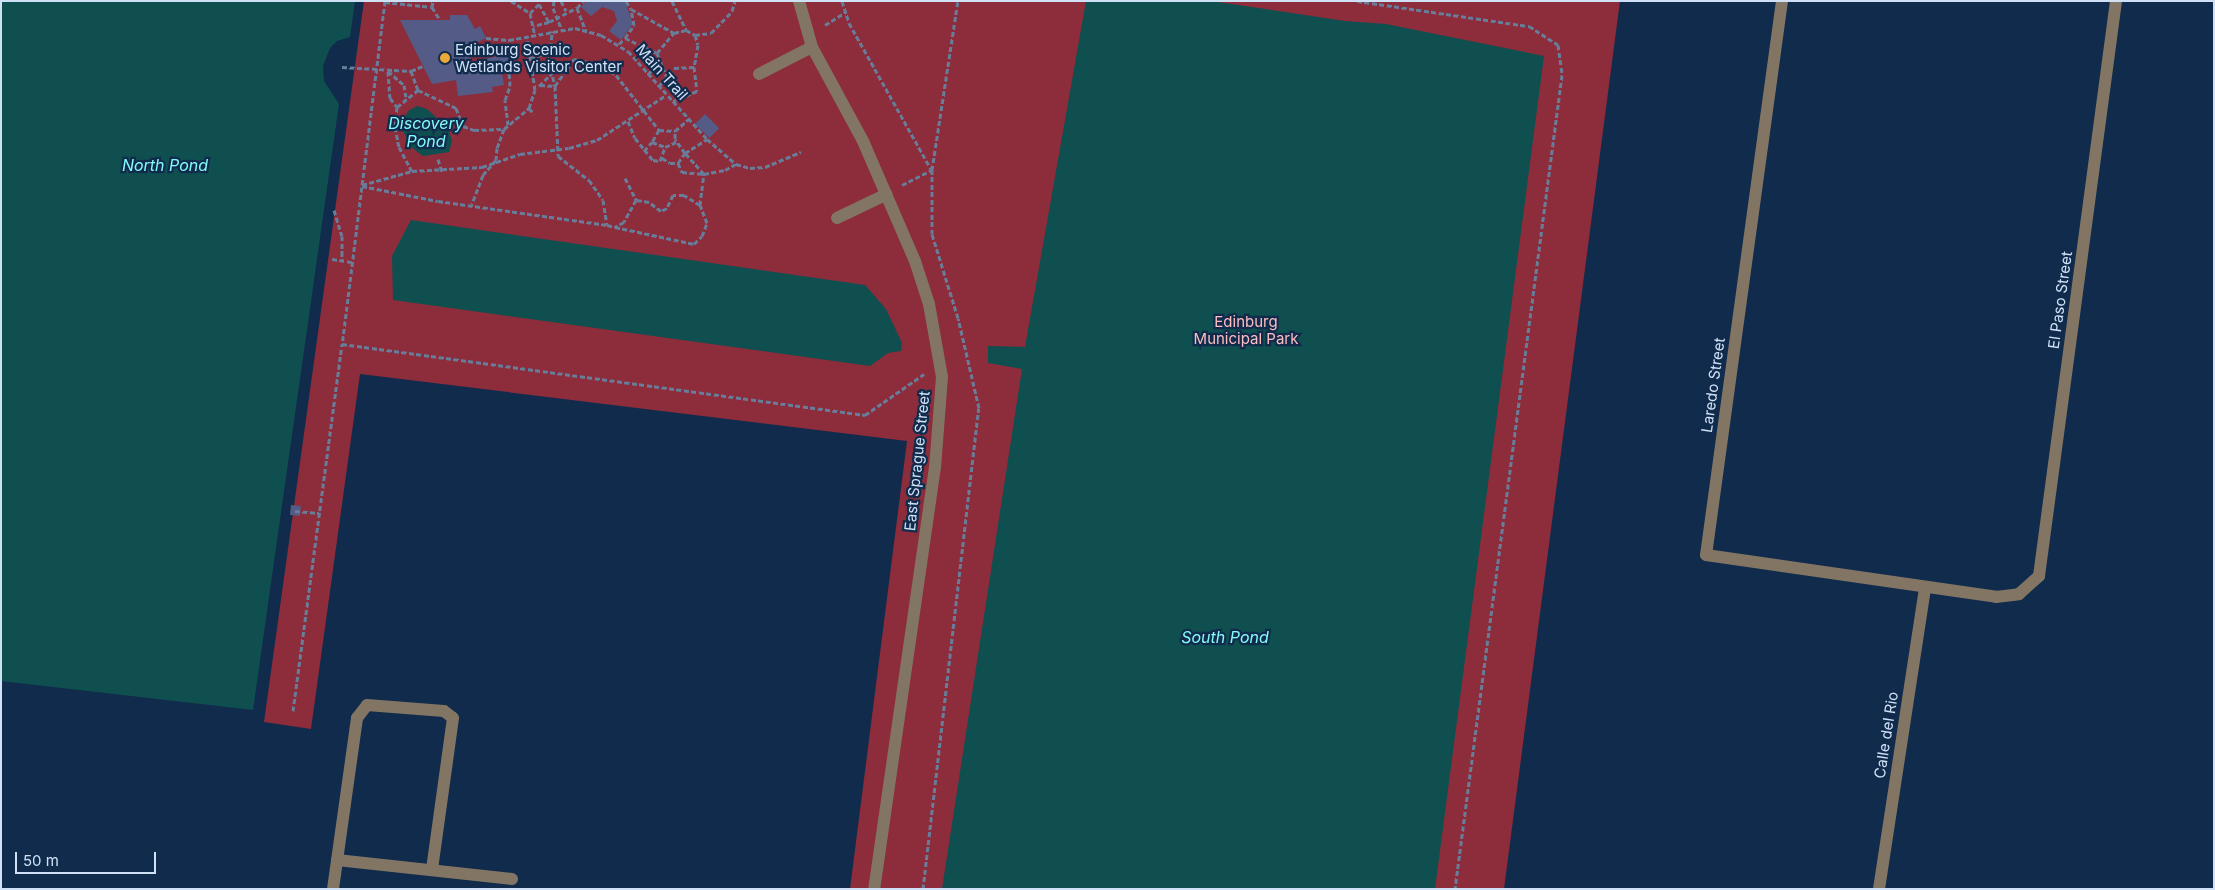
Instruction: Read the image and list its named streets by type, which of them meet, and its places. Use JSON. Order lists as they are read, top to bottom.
{
  "streets": {
    "street": [
      "El Paso Street",
      "Laredo Street",
      "East Sprague Street",
      "Calle del Rio"
    ],
    "path": ["Main Trail"]
  },
  "crossings": [
    ["El Paso Street", "Laredo Street"],
    ["El Paso Street", "Calle del Rio"],
    ["Laredo Street", "Calle del Rio"]
  ],
  "water": ["Discovery Pond", "North Pond", "South Pond"],
  "parks": ["Edinburg Municipal Park"],
  "places": ["Edinburg Scenic Wetlands Visitor Center"],
  "scale_bar": "50 m"
}
